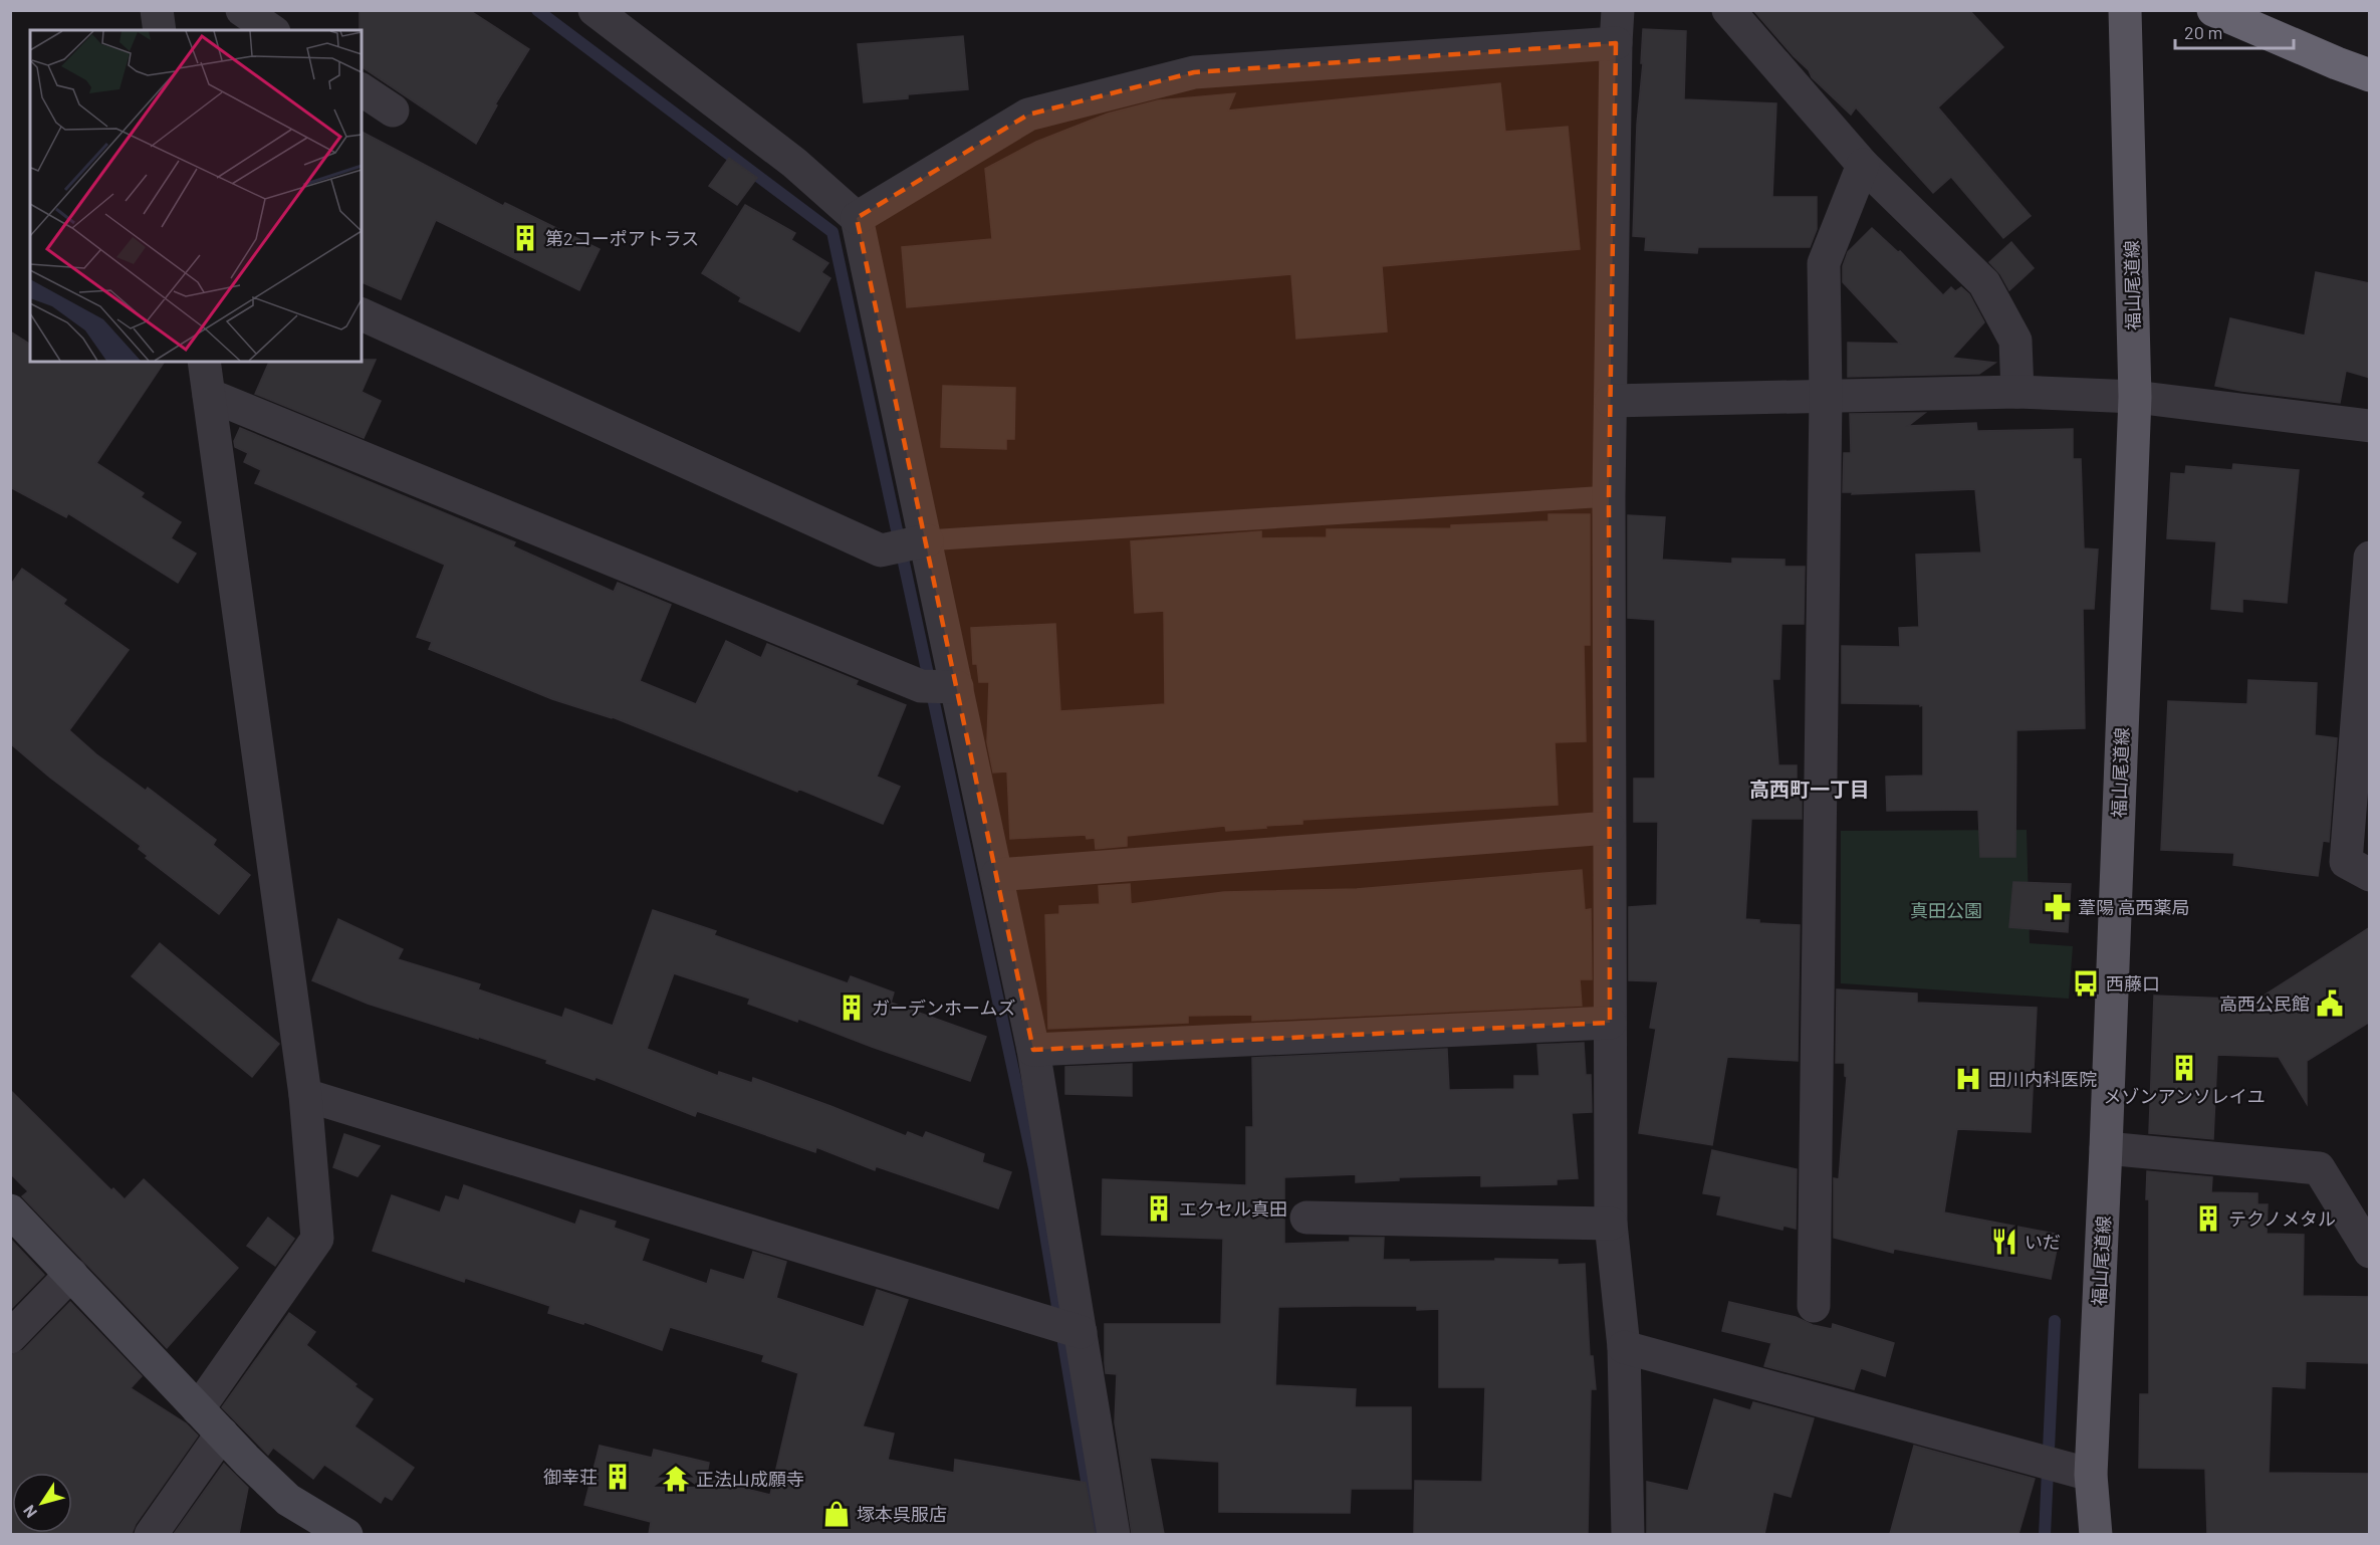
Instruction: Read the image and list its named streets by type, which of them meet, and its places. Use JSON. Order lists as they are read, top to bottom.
{
  "streets": {
    "main road": ["福山尾道線"]
  },
  "districts": ["高西町一丁目"],
  "parks": ["真田公園"],
  "places": {
    "building": [
      "第2コーポアトラス",
      "ガーデンホームズ",
      "メゾンアンソレイユ",
      "エクセル真田",
      "テクノメタル",
      "御幸荘"
    ],
    "pharmacy": ["葦陽 高西薬局"],
    "bus stop": ["西藤口"],
    "public building": ["高西公民館"],
    "hospital": ["田川内科医院"],
    "restaurant": ["いだ"],
    "temple": ["正法山成願寺"],
    "shop": ["塚本呉服店"]
  },
  "scale_bar": "20 m",
  "north": "bottom left"
}
